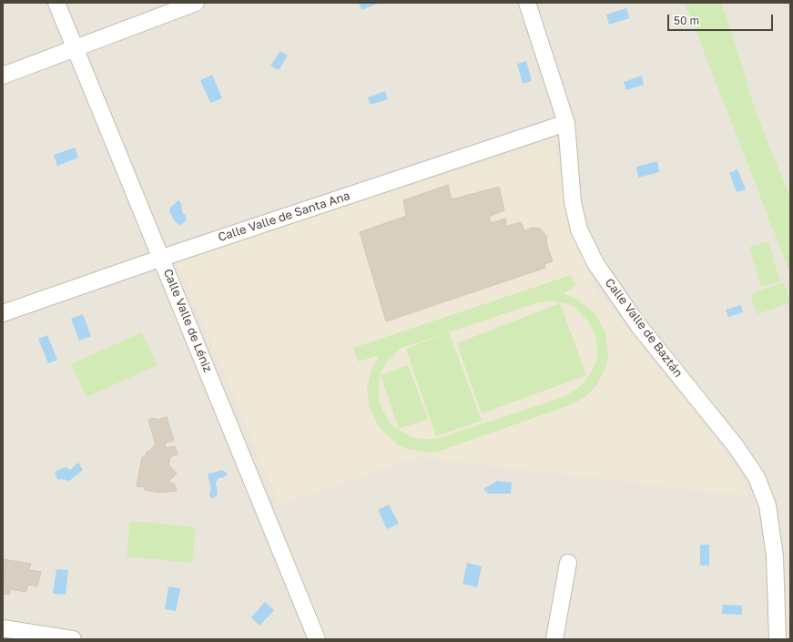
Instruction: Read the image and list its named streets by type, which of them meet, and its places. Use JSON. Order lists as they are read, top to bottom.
{
  "streets": {
    "street": ["Calle Valle de Santa Ana", "Calle Valle de Léniz", "Calle Valle de Baztán"]
  },
  "crossings": [
    ["Calle Valle de Santa Ana", "Calle Valle de Léniz"],
    ["Calle Valle de Santa Ana", "Calle Valle de Baztán"]
  ],
  "scale_bar": "50 m"
}
